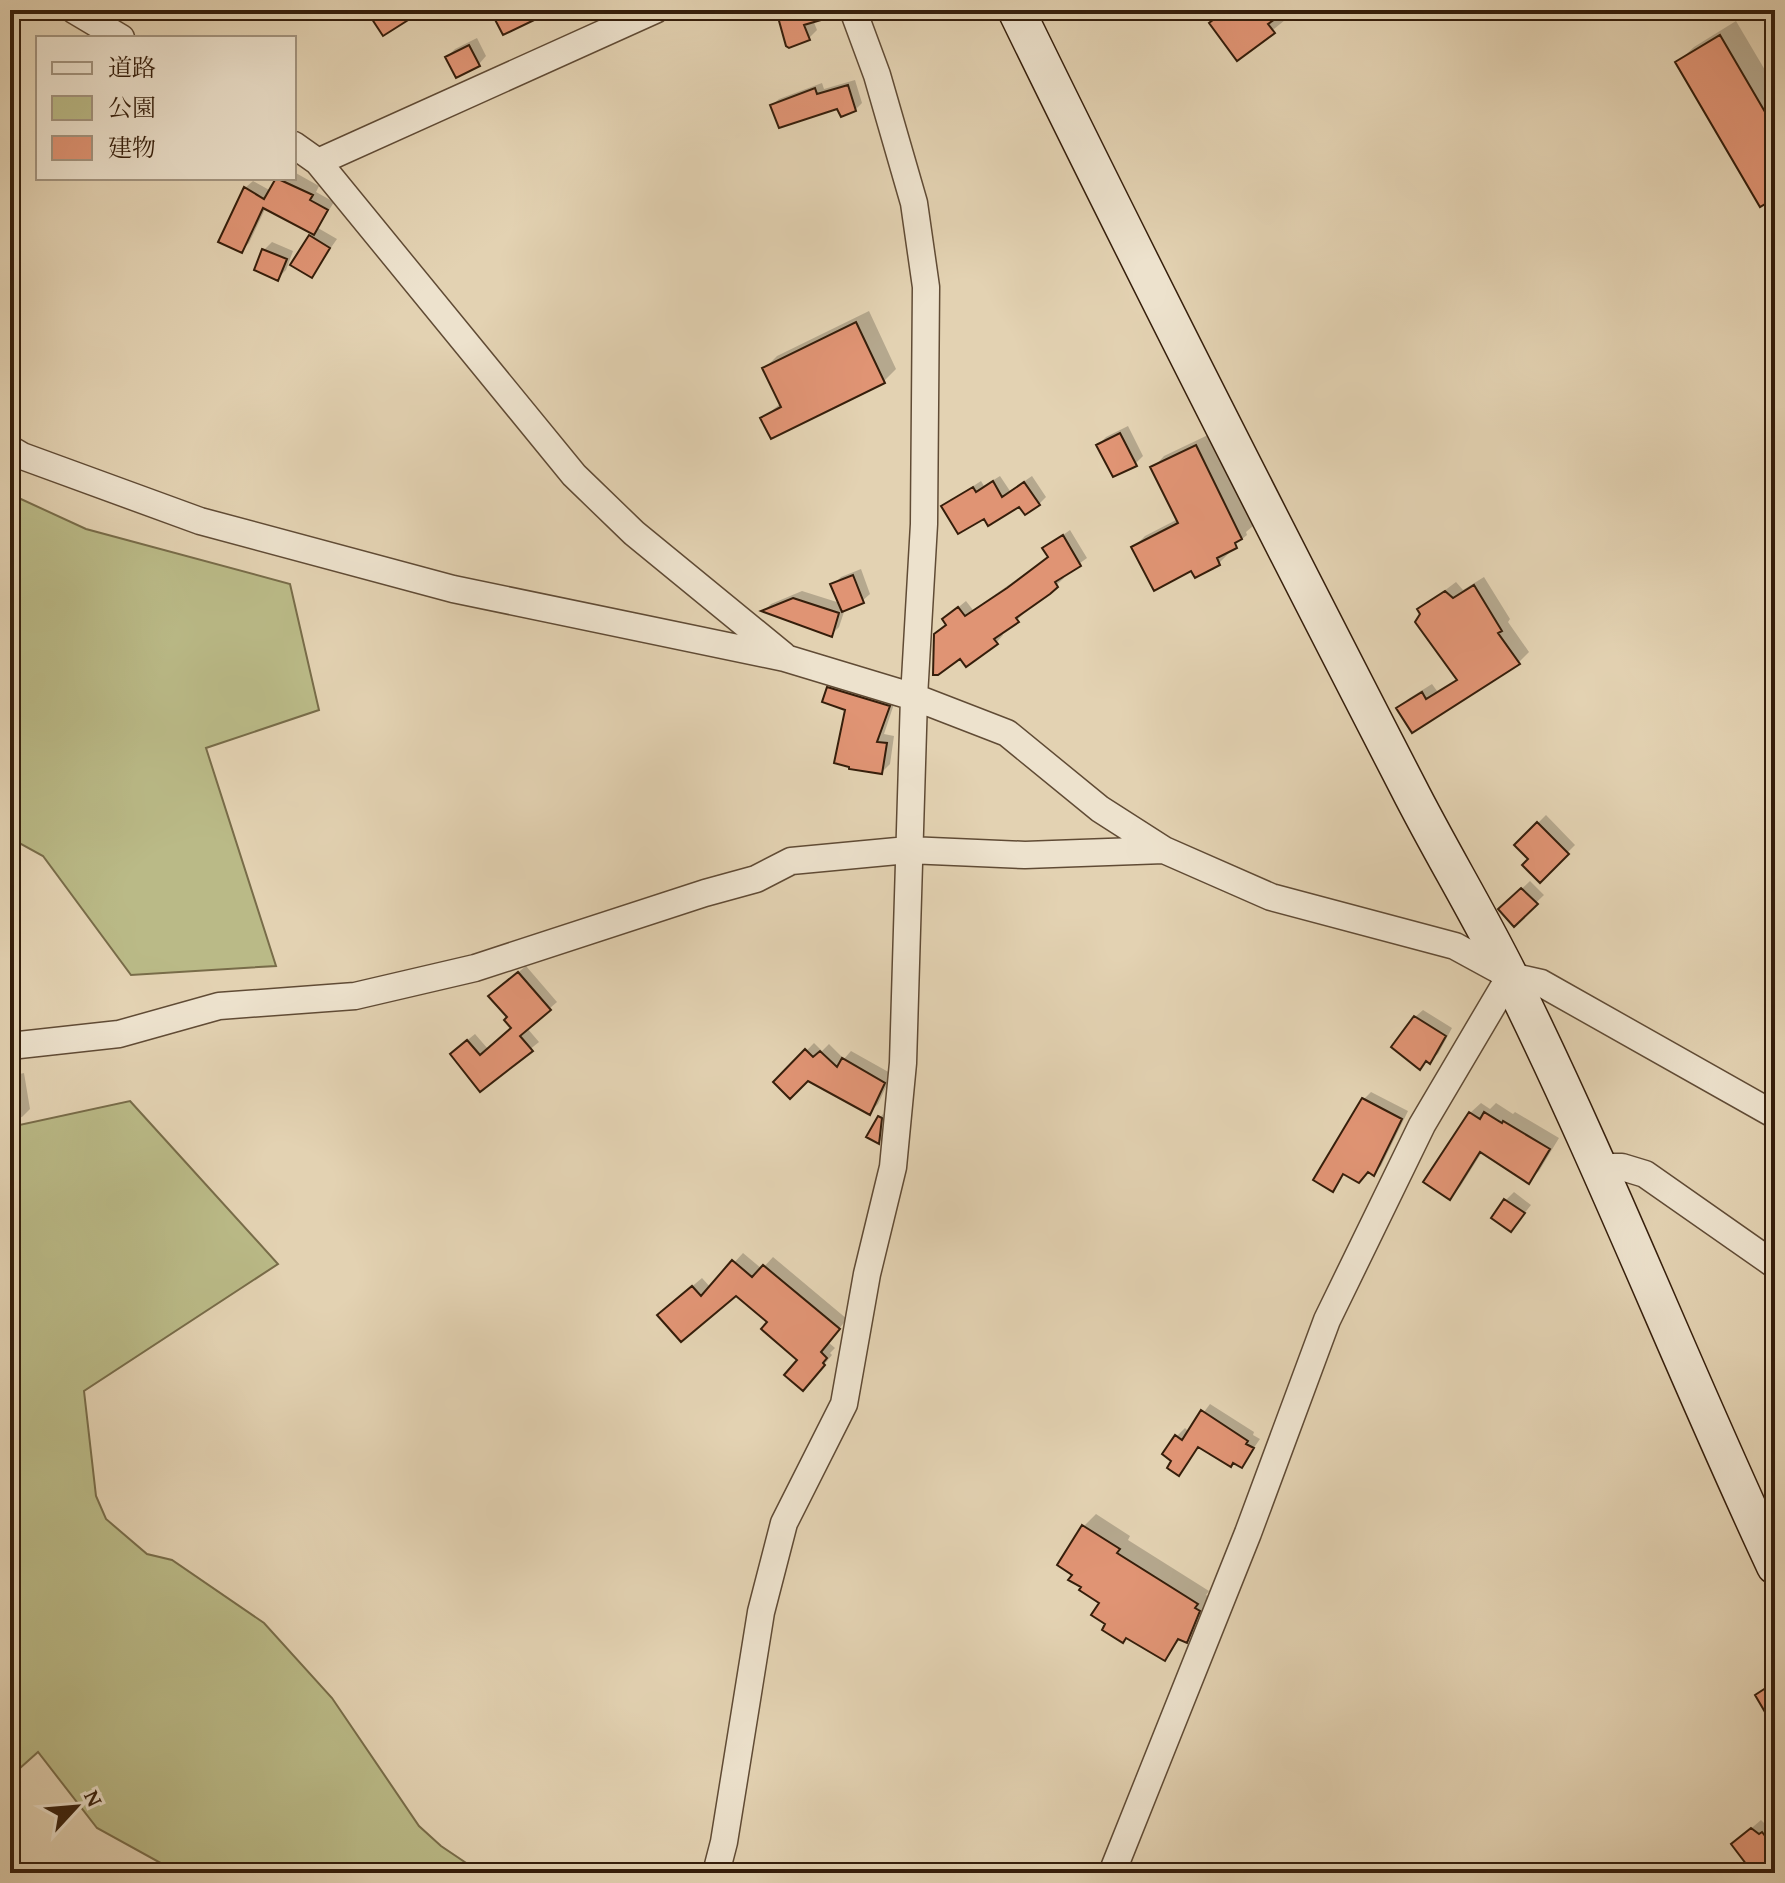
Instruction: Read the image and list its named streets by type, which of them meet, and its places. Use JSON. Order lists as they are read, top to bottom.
{
  "legend": ["道路", "公園", "建物"],
  "north": "top right"
}
